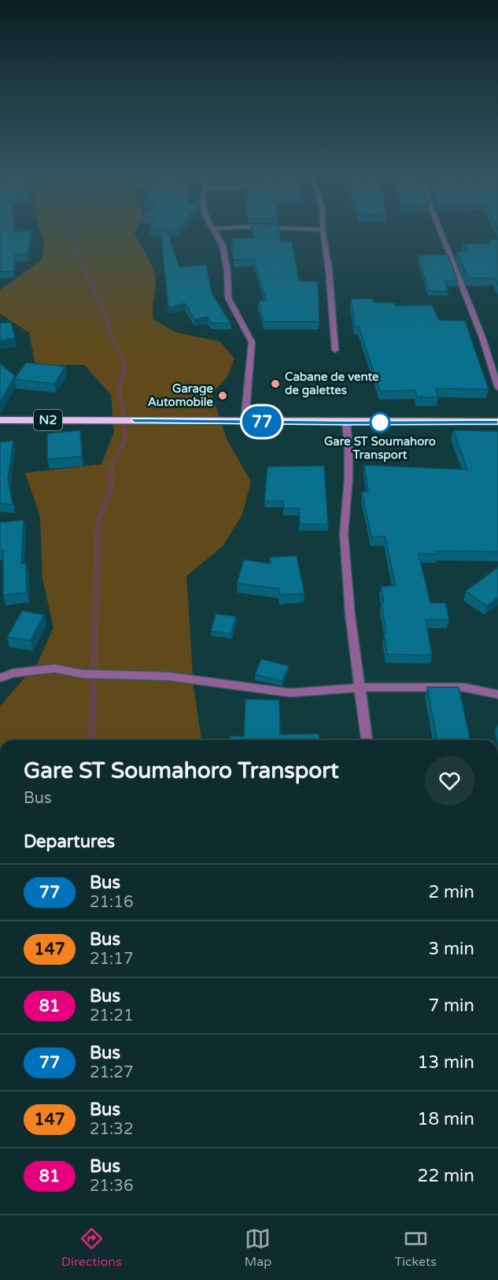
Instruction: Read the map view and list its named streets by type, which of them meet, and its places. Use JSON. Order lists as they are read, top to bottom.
{
  "streets": {
    "highway": ["N2"]
  },
  "places": ["Cabane de vente de galettes", "Garage Automobile", "Gare ST Soumahoro Transport"],
  "lines": ["bus line 77"],
  "page": {
    "on_map": "77",
    "heading": [
      ["Gare ST Soumahoro Transport", "Bus"],
      "Departures"
    ],
    "list": [
      {
        "mark": "77",
        "name": "Bus",
        "note": "21:16",
        "value": "2 min"
      },
      {
        "mark": "147",
        "name": "Bus",
        "note": "21:17",
        "value": "3 min"
      },
      {
        "mark": "81",
        "name": "Bus",
        "note": "21:21",
        "value": "7 min"
      },
      {
        "mark": "77",
        "name": "Bus",
        "note": "21:27",
        "value": "13 min"
      },
      {
        "mark": "147",
        "name": "Bus",
        "note": "21:32",
        "value": "18 min"
      },
      {
        "mark": "81",
        "name": "Bus",
        "note": "21:36",
        "value": "22 min"
      }
    ],
    "tabs": ["Directions", "Map", "Tickets"]
  }
}
